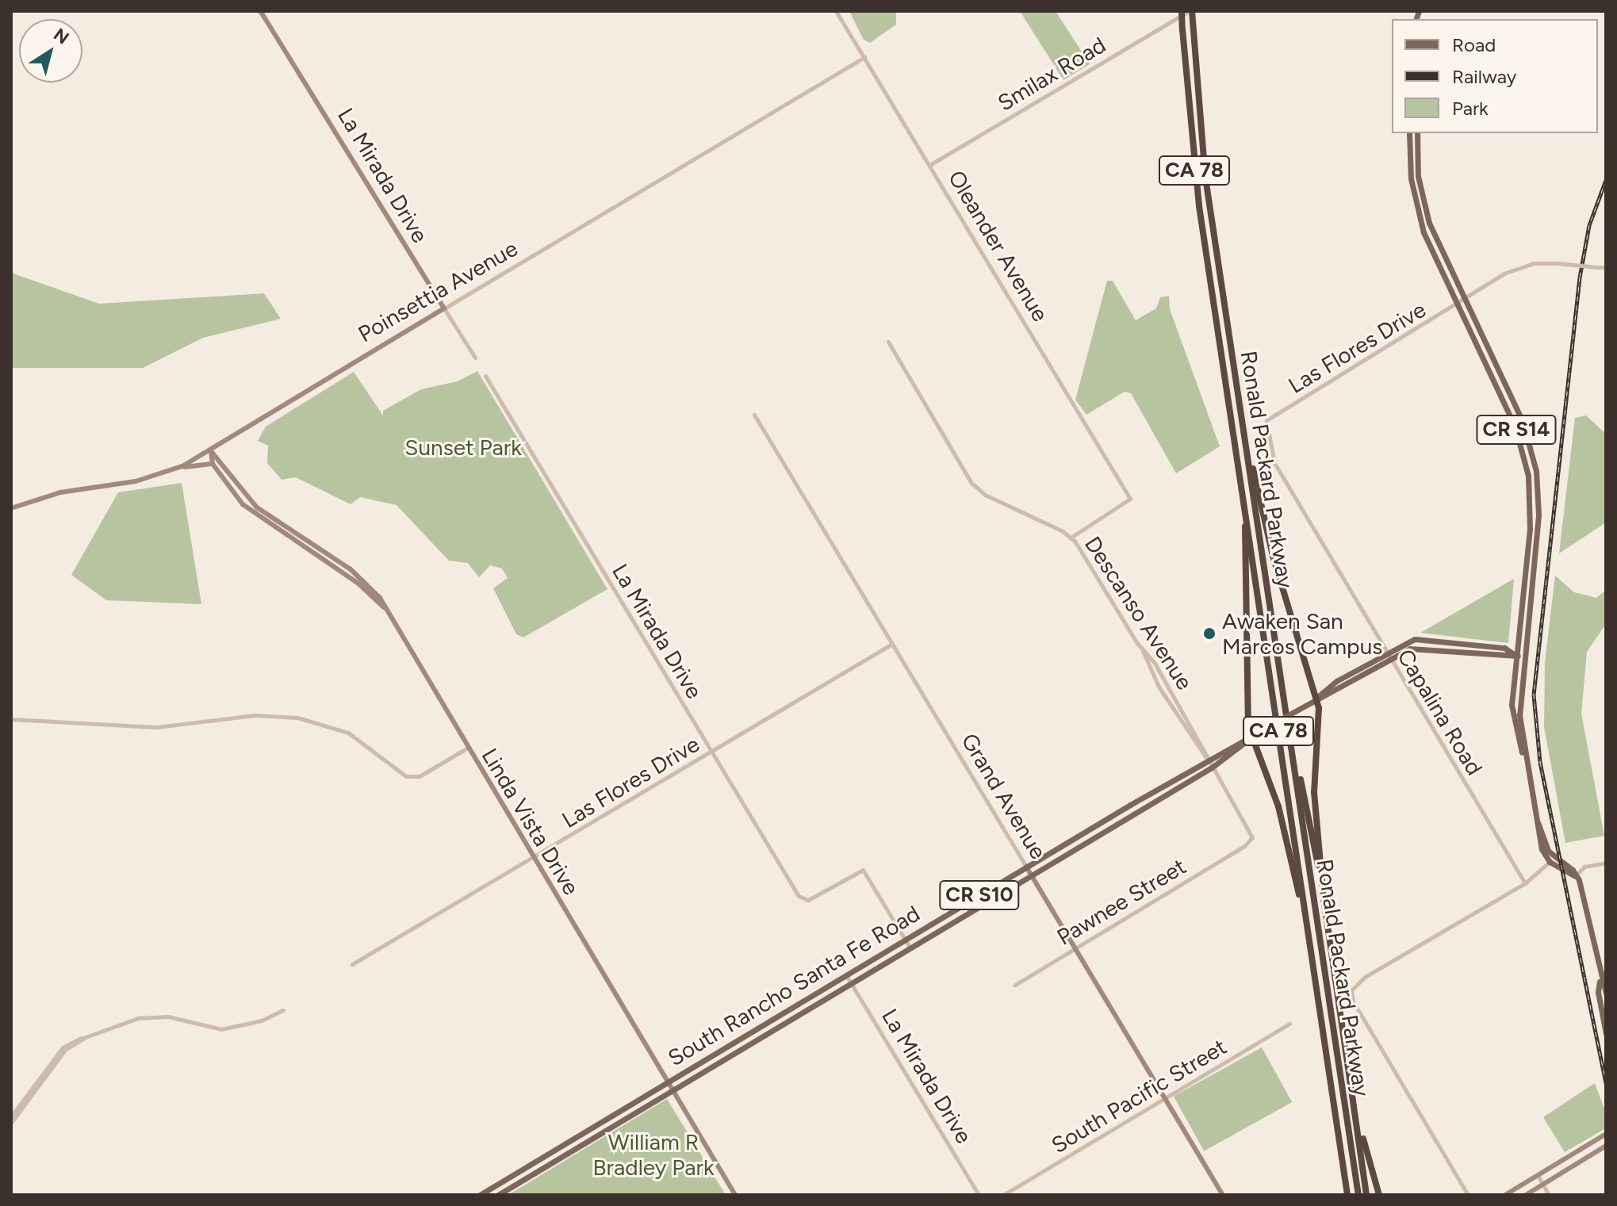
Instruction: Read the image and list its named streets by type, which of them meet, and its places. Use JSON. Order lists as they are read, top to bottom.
{
  "streets": {
    "highway": ["CA 78", "Ronald Packard Parkway"],
    "main road": [
      "La Mirada Drive",
      "Poinsettia Avenue",
      "CR S14",
      "Grand Avenue",
      "Linda Vista Drive",
      "CR S10",
      "South Rancho Santa Fe Road"
    ],
    "street": [
      "Smilax Road",
      "Oleander Avenue",
      "Las Flores Drive",
      "Descanso Avenue",
      "Capalina Road",
      "Pawnee Street",
      "South Pacific Street"
    ]
  },
  "crossings": [
    ["Smilax Road", "Oleander Avenue"],
    ["Smilax Road", "Ronald Packard Parkway"],
    ["La Mirada Drive", "Poinsettia Avenue"],
    ["La Mirada Drive", "Las Flores Drive"],
    ["La Mirada Drive", "South Rancho Santa Fe Road"],
    ["Oleander Avenue", "Poinsettia Avenue"],
    ["Oleander Avenue", "Descanso Avenue"],
    ["Las Flores Drive", "CR S14"],
    ["Las Flores Drive", "Capalina Road"],
    ["Las Flores Drive", "Grand Avenue"],
    ["Las Flores Drive", "Linda Vista Drive"],
    ["CR S14", "CR S10"],
    ["Descanso Avenue", "Pawnee Street"],
    ["Descanso Avenue", "South Rancho Santa Fe Road"],
    ["Capalina Road", "CR S10"],
    ["Grand Avenue", "Pawnee Street"],
    ["Grand Avenue", "South Rancho Santa Fe Road"],
    ["Grand Avenue", "South Pacific Street"],
    ["Linda Vista Drive", "South Rancho Santa Fe Road"],
    ["CR S10", "South Rancho Santa Fe Road"]
  ],
  "parks": ["Sunset Park", "William R Bradley Park"],
  "places": ["Awaken San Marcos Campus"],
  "legend": ["Road", "Railway", "Park"],
  "north": "top right"
}
